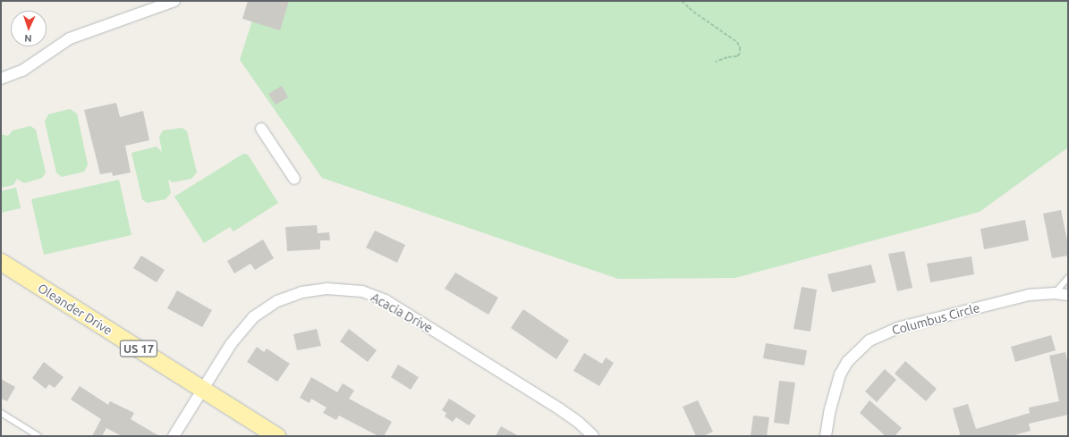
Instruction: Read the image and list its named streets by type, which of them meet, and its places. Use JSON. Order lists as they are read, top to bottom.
{
  "streets": {
    "main road": ["Oleander Drive", "US 17"],
    "street": ["Acacia Drive", "Columbus Circle"]
  },
  "crossings": [
    ["Oleander Drive", "Acacia Drive"]
  ],
  "north": "bottom"
}
